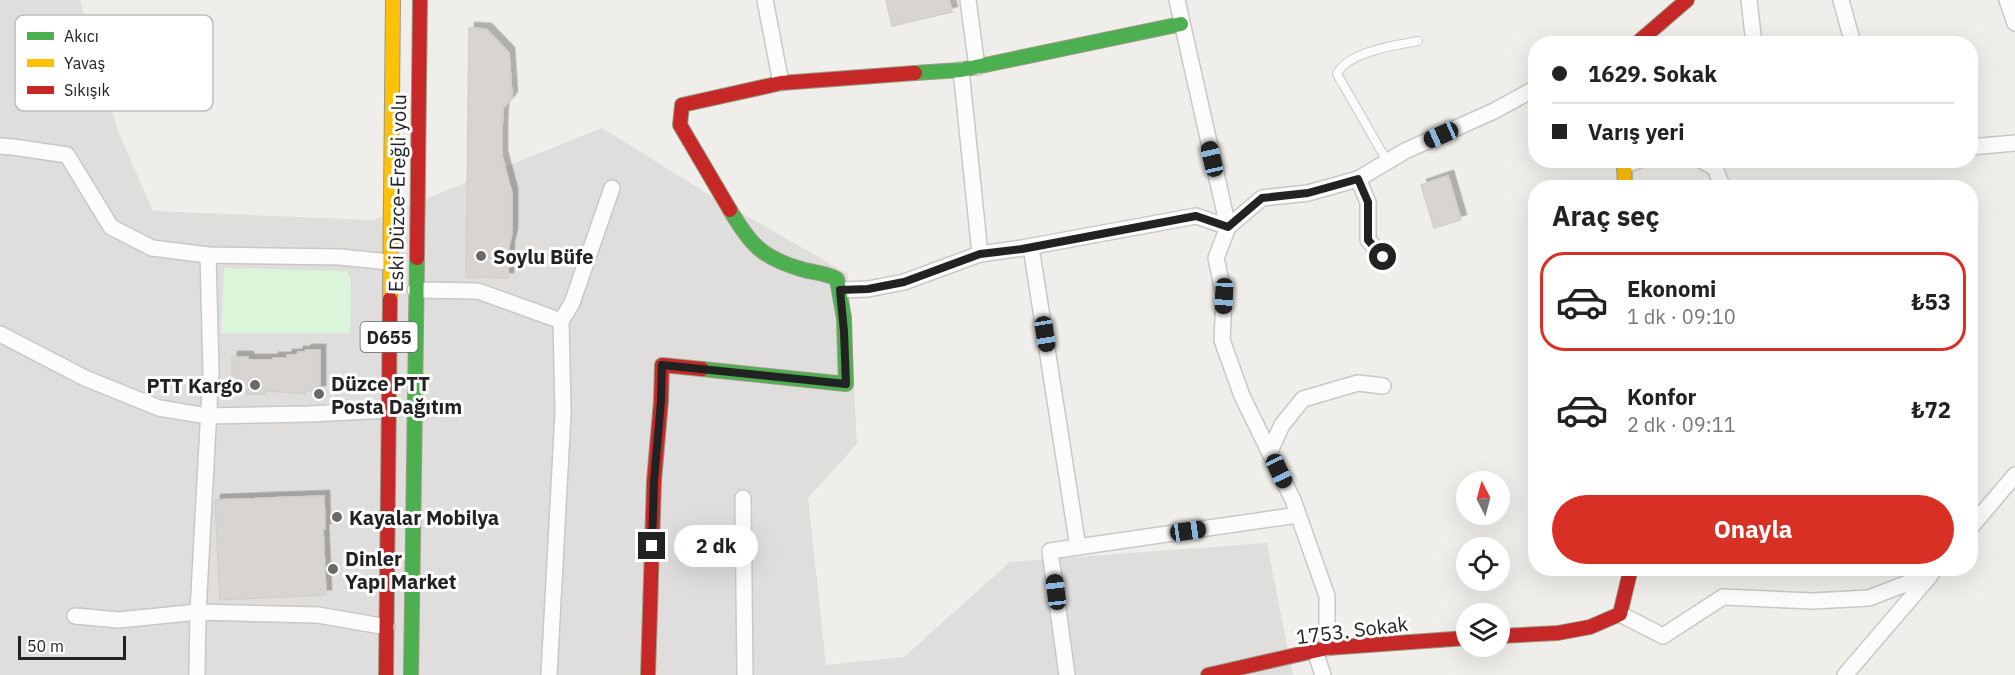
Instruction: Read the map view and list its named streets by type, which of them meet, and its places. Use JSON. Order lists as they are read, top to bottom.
{
  "streets": {
    "street": ["Eski Düzce-Ereğli yolu", "D655", "1753. Sokak"]
  },
  "places": [
    "Soylu Büfe",
    "PTT Kargo",
    "Düzce PTT Posta Dağıtım",
    "Kayalar Mobilya",
    "Dinler Yapı Market"
  ],
  "legend": ["Akıcı", "Yavaş", "Sıkışık"],
  "scale_bar": "50 m",
  "north": "top",
  "page": {
    "banner": ["1629. Sokak", "Varış yeri"],
    "heading": "Araç seç",
    "list": [
      {
        "name": "Ekonomi",
        "note": "1 dk · 09:10",
        "value": "₺53"
      },
      {
        "name": "Konfor",
        "note": "2 dk · 09:11",
        "value": "₺72"
      }
    ],
    "buttons": "Onayla",
    "bubble": "2 dk",
    "scale": "50 m"
  }
}
